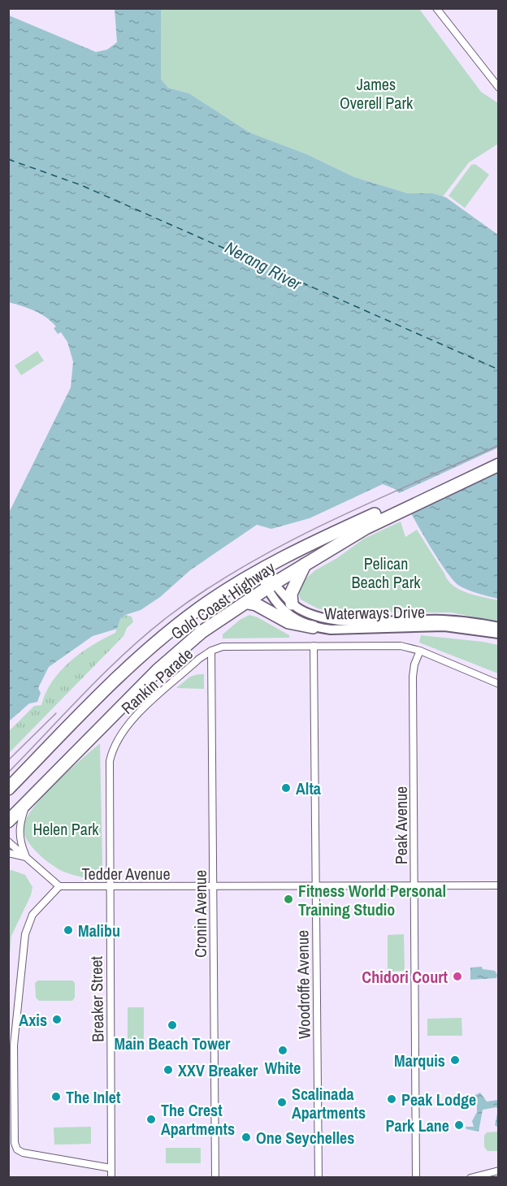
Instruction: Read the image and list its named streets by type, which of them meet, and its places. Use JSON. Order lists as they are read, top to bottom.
{
  "streets": {
    "highway": ["Gold Coast Highway"],
    "street": [
      "Waterways Drive",
      "Rankin Parade",
      "Peak Avenue",
      "Tedder Avenue",
      "Cronin Avenue",
      "Woodroffe Avenue",
      "Breaker Street"
    ]
  },
  "crossings": [
    ["Gold Coast Highway", "Waterways Drive"],
    ["Gold Coast Highway", "Tedder Avenue"],
    ["Rankin Parade", "Peak Avenue"],
    ["Rankin Parade", "Cronin Avenue"],
    ["Rankin Parade", "Woodroffe Avenue"],
    ["Rankin Parade", "Breaker Street"],
    ["Peak Avenue", "Tedder Avenue"],
    ["Tedder Avenue", "Cronin Avenue"],
    ["Tedder Avenue", "Woodroffe Avenue"],
    ["Tedder Avenue", "Breaker Street"]
  ],
  "water": ["Nerang River"],
  "parks": ["James Overell Park", "Pelican Beach Park", "Helen Park"],
  "places": [
    "Alta",
    "Fitness World Personal Training Studio",
    "Malibu",
    "Chidori Court",
    "Axis",
    "Main Beach Tower",
    "White",
    "Marquis",
    "XXV Breaker",
    "The Inlet",
    "Peak Lodge",
    "Scalinada Apartments",
    "The Crest Apartments",
    "Park Lane",
    "One Seychelles"
  ]
}
